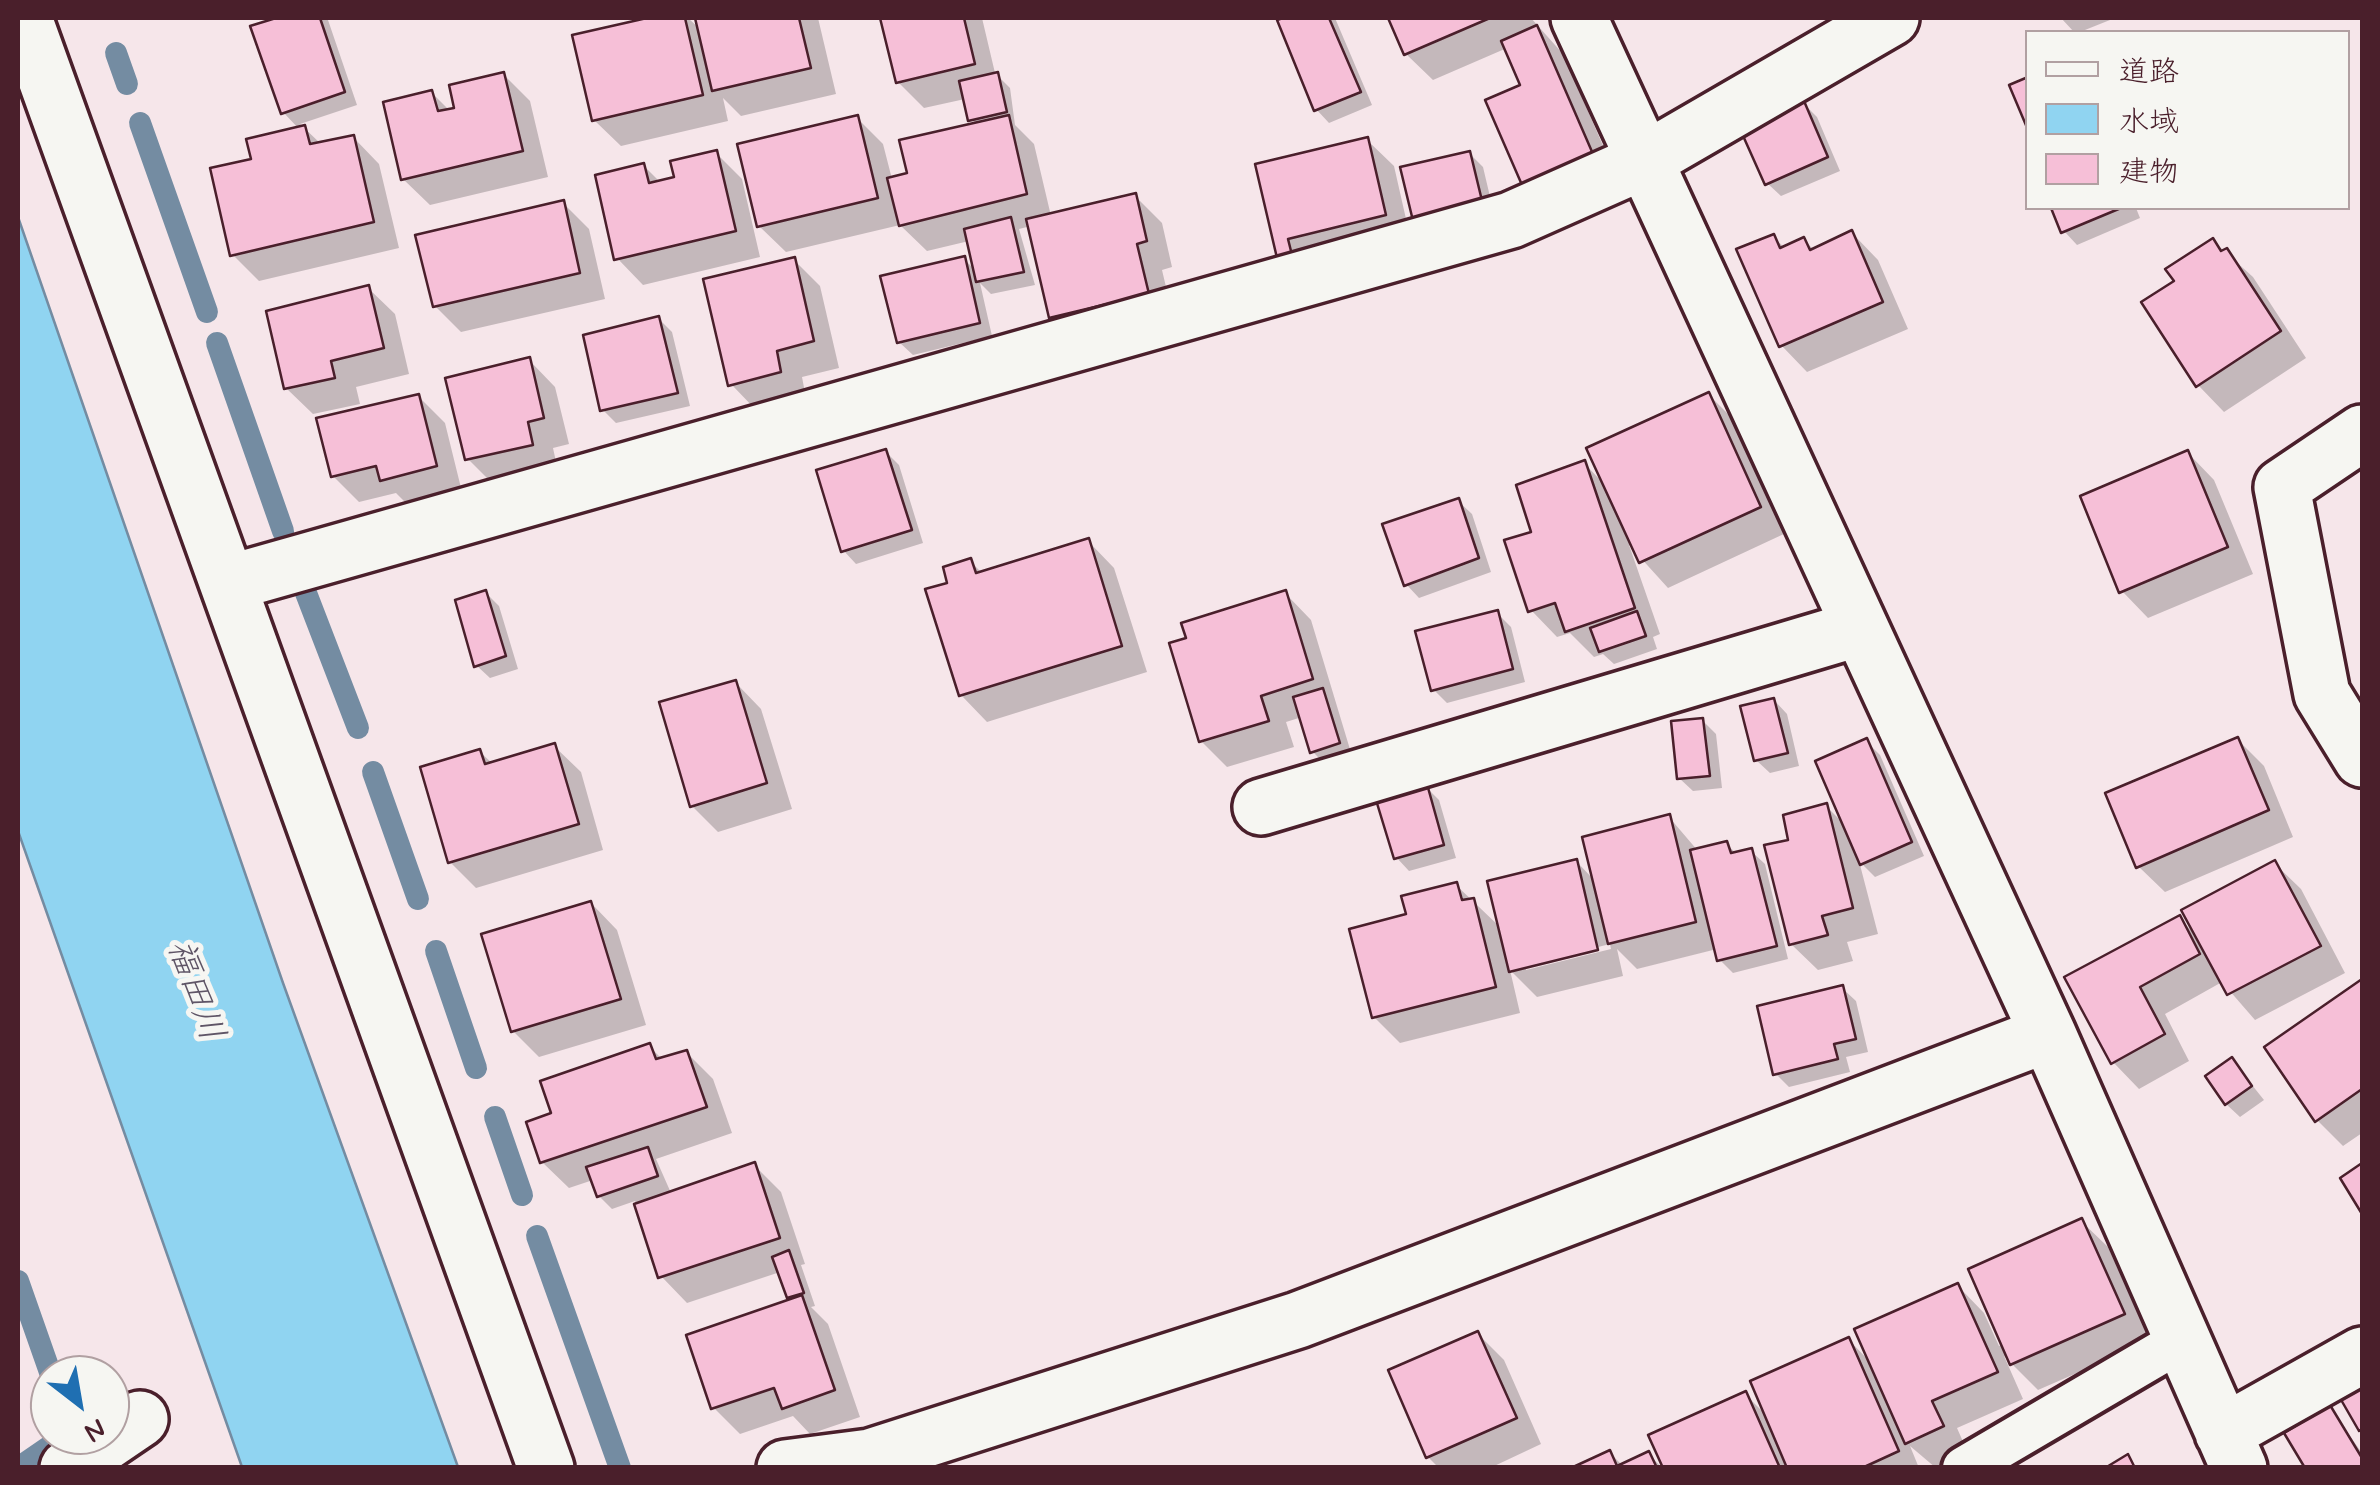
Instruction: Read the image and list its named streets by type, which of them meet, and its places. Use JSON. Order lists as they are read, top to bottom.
{
  "water": ["福田川"],
  "legend": ["道路", "水域", "建物"],
  "north": "bottom right"
}
